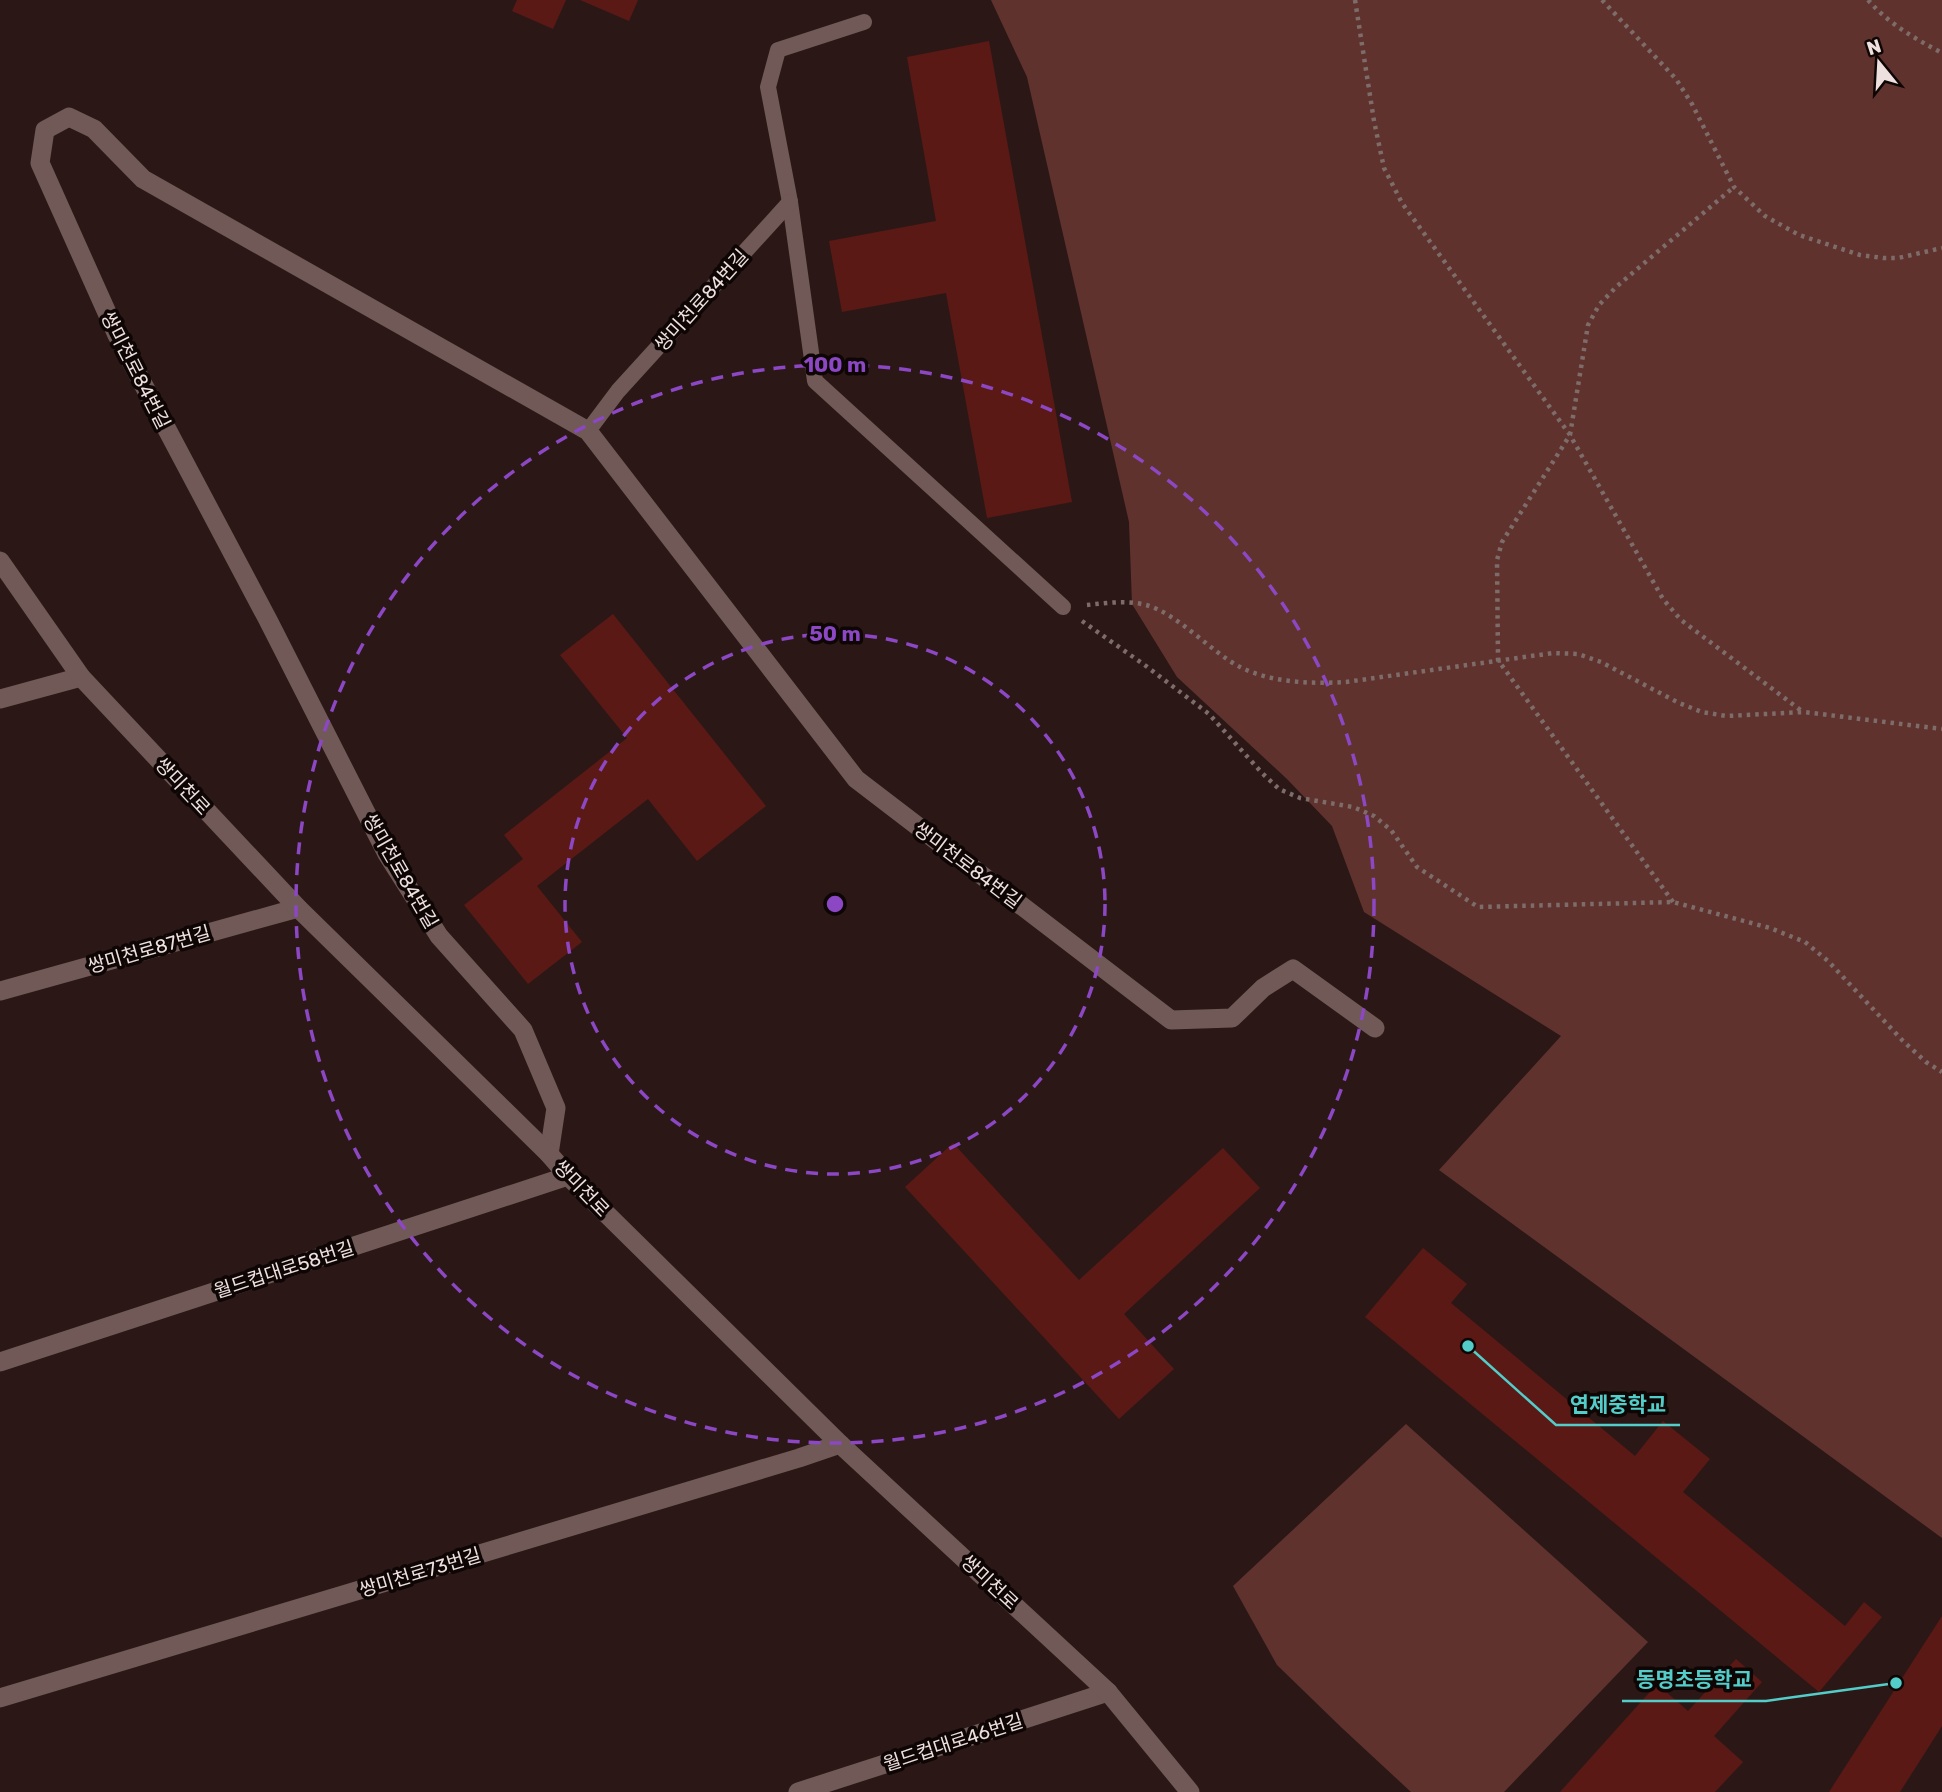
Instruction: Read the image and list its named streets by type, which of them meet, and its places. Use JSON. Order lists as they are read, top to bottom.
{
  "streets": {
    "street": [
      "쌍미천로84번길",
      "쌍미천로",
      "쌍미천로87번길",
      "월드컵대로58번길",
      "쌍미천로73번길",
      "월드컵대로46번길"
    ]
  },
  "crossings": [
    ["쌍미천로84번길", "쌍미천로"],
    ["쌍미천로", "쌍미천로87번길"],
    ["쌍미천로", "월드컵대로58번길"],
    ["쌍미천로", "쌍미천로73번길"],
    ["쌍미천로", "월드컵대로46번길"]
  ],
  "places": ["연제중학교", "동명초등학교"],
  "north": "top",
  "rings": ["100 m", "50 m"]
}
